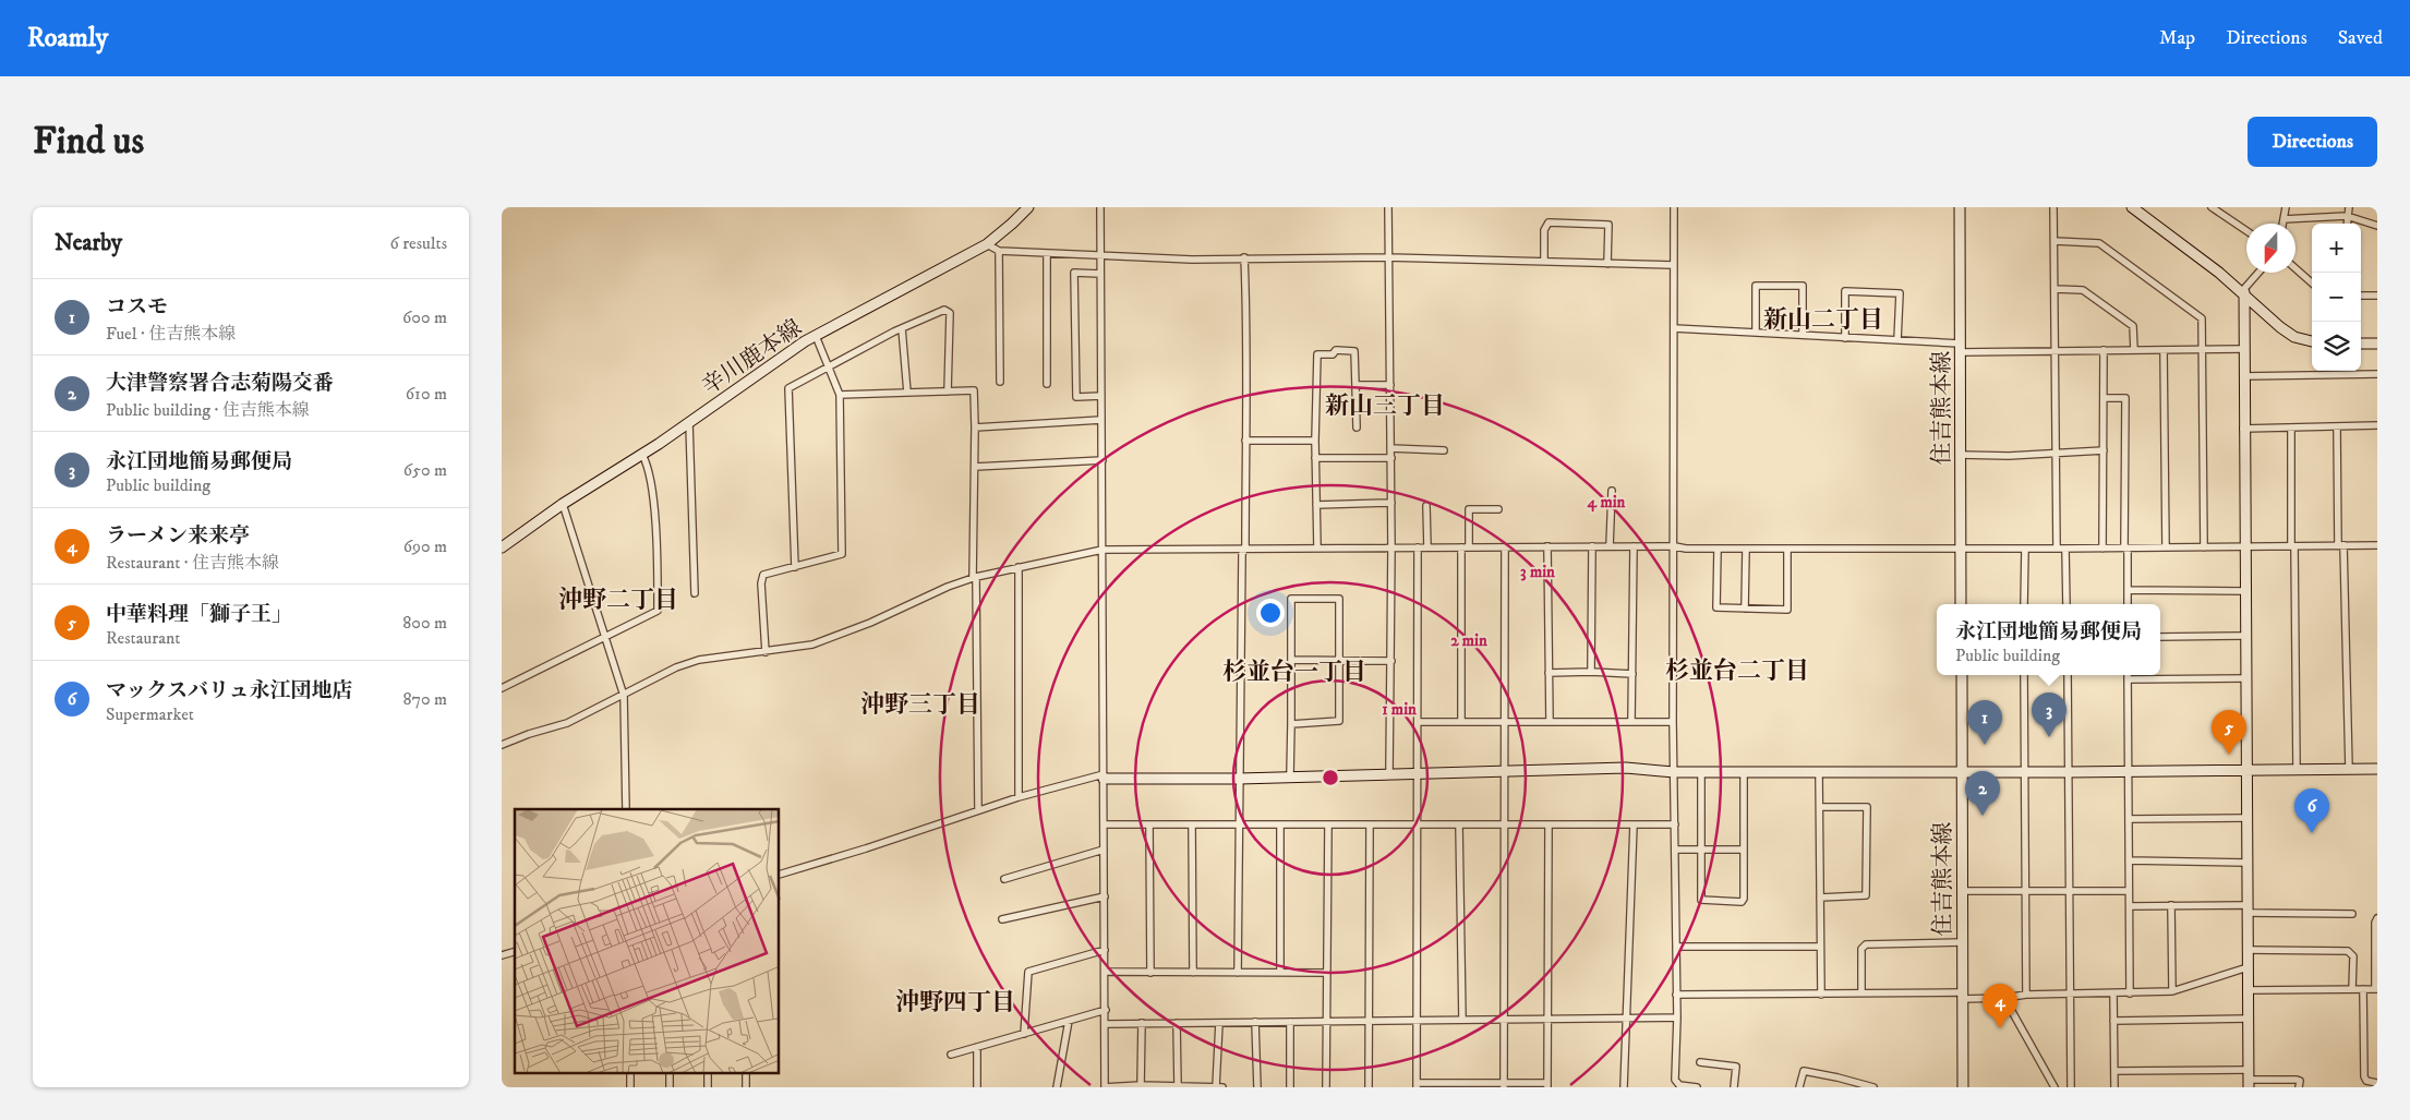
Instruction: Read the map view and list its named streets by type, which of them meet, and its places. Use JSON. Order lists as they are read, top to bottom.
{
  "streets": {
    "street": ["辛川鹿本線", "住吉熊本線"]
  },
  "districts": [
    "新山二丁目",
    "新山三丁目",
    "沖野二丁目",
    "杉並台二丁目",
    "杉並台一丁目",
    "沖野三丁目",
    "沖野四丁目"
  ],
  "north": "bottom",
  "page": {
    "header": "Roamly",
    "nav": ["Map", "Directions", "Saved"],
    "buttons": "Directions",
    "title": "Find us",
    "heading": ["Nearby", "6 results"],
    "map_buttons": ["+", "−"],
    "list": [
      {
        "mark": "1",
        "name": "コスモ",
        "note": "Fuel · 住吉熊本線",
        "value": "600 m"
      },
      {
        "mark": "2",
        "name": "大津警察署合志菊陽交番",
        "note": "Public building · 住吉熊本線",
        "value": "610 m"
      },
      {
        "mark": "3",
        "name": "永江団地簡易郵便局",
        "note": "Public building",
        "value": "650 m"
      },
      {
        "mark": "4",
        "name": "ラーメン来来亭",
        "note": "Restaurant · 住吉熊本線",
        "value": "690 m"
      },
      {
        "mark": "5",
        "name": "中華料理「獅子王」",
        "note": "Restaurant",
        "value": "800 m"
      },
      {
        "mark": "6",
        "name": "マックスバリュ永江団地店",
        "note": "Supermarket",
        "value": "870 m"
      }
    ],
    "popup": ["永江団地簡易郵便局", "Public building"],
    "pins": [
      "3",
      "1",
      "5",
      "2",
      "6",
      "4"
    ]
  },
  "rings": [
    "4 min",
    "3 min",
    "2 min",
    "1 min"
  ]
}
